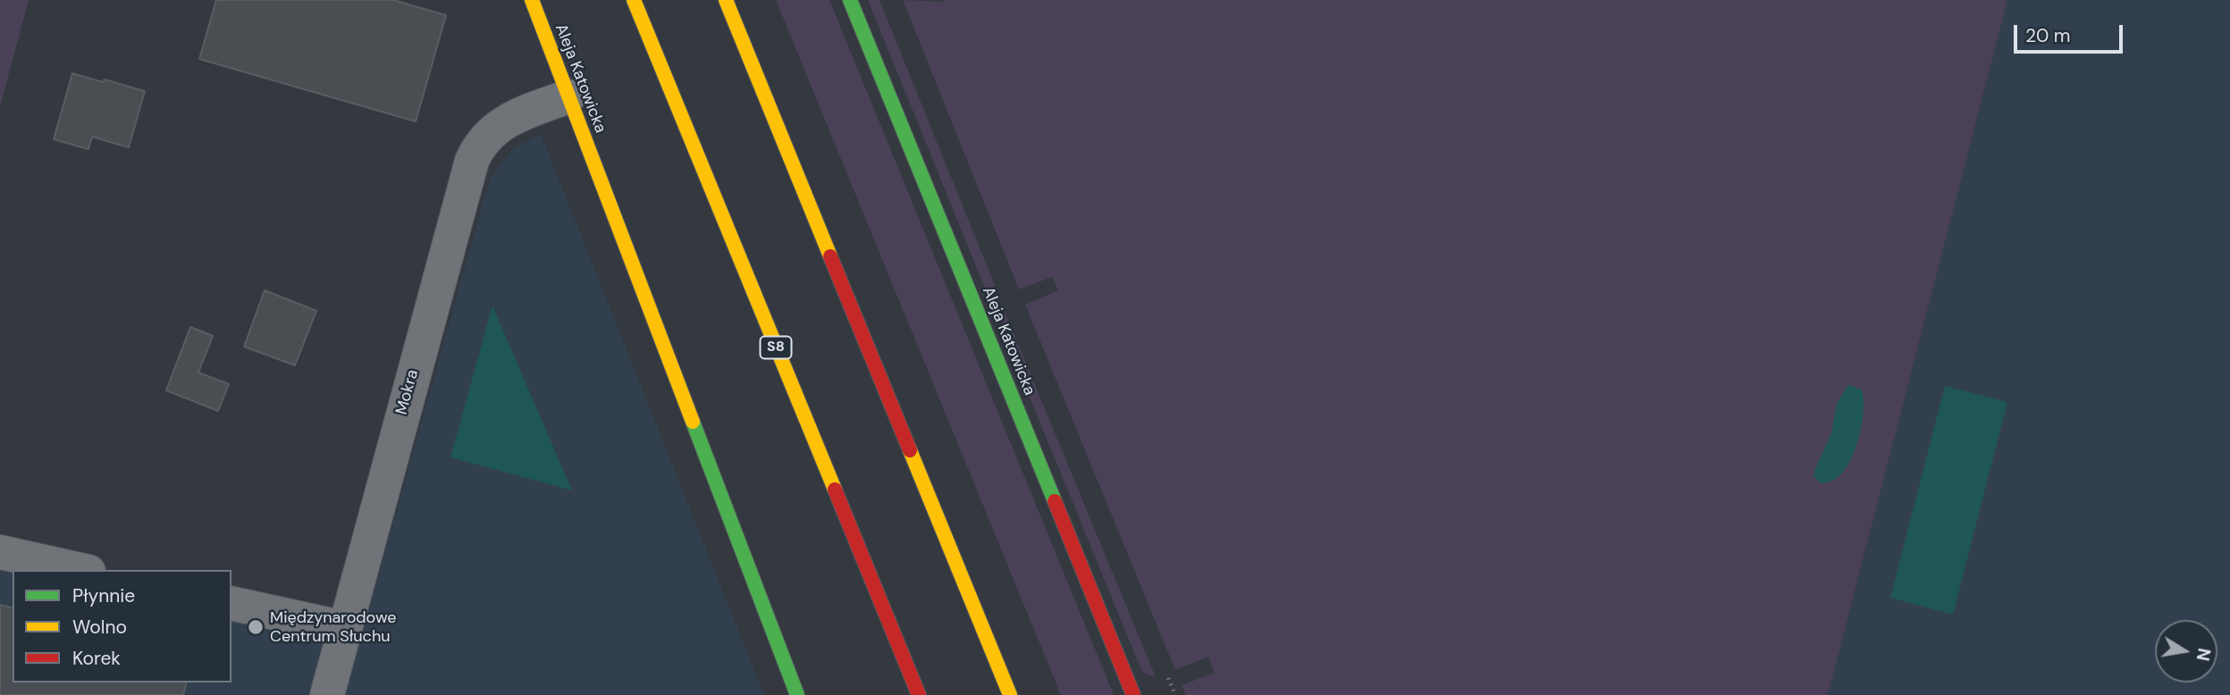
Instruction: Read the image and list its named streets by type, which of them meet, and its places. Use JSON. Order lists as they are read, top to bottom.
{
  "streets": {
    "main road": ["Aleja Katowicka", "S8"],
    "street": ["Mokra"]
  },
  "crossings": [
    ["Aleja Katowicka", "Mokra"]
  ],
  "places": ["Międzynarodowe Centrum Słuchu"],
  "legend": ["Płynnie", "Wolno", "Korek"],
  "scale_bar": "20 m",
  "north": "right"
}
